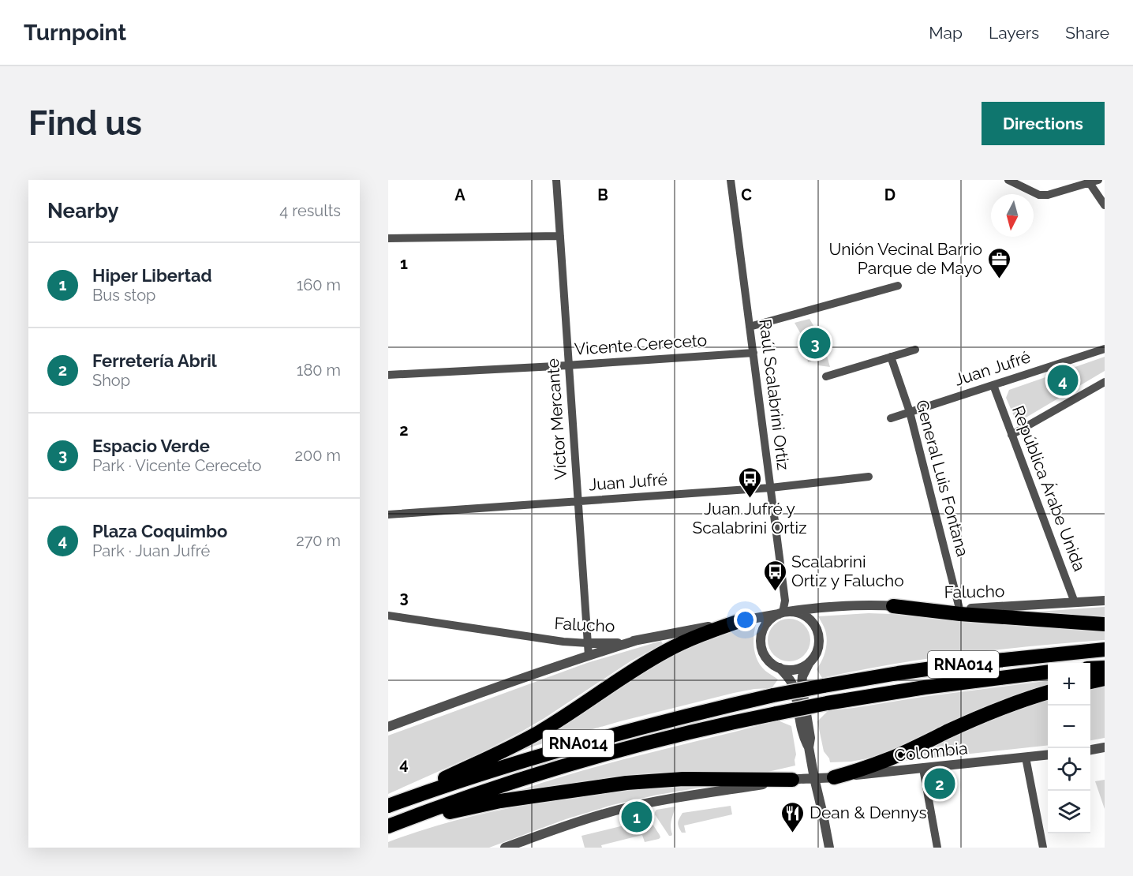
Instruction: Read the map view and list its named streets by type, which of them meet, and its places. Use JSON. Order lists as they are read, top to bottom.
{
  "streets": {
    "highway": ["RNA014"],
    "street": [
      "Vicente Cereceto",
      "Juan Jufré",
      "Raúl Scalabrini Ortiz",
      "Víctor Mercante",
      "General Luis Fontana",
      "República Árabe Unida",
      "Falucho",
      "Colombia"
    ]
  },
  "crossings": [
    ["Vicente Cereceto", "Raúl Scalabrini Ortiz"],
    ["Vicente Cereceto", "Víctor Mercante"],
    ["Juan Jufré", "Raúl Scalabrini Ortiz"],
    ["Juan Jufré", "Víctor Mercante"],
    ["Juan Jufré", "General Luis Fontana"],
    ["Juan Jufré", "República Árabe Unida"],
    ["Raúl Scalabrini Ortiz", "Falucho"],
    ["Víctor Mercante", "Falucho"],
    ["General Luis Fontana", "Falucho"],
    ["República Árabe Unida", "Falucho"]
  ],
  "places": {
    "office": ["Unión Vecinal Barrio Parque de Mayo"],
    "bus stop": ["Juan Jufré y Scalabrini Ortiz", "Scalabrini Ortiz y Falucho"],
    "restaurant": ["Dean & Dennys"]
  },
  "north": "bottom",
  "page": {
    "header": "Turnpoint",
    "nav": ["Map", "Layers", "Share"],
    "buttons": "Directions",
    "title": "Find us",
    "heading": ["Nearby", "4 results"],
    "list": [
      {
        "mark": "1",
        "name": "Hiper Libertad",
        "note": "Bus stop",
        "value": "160 m"
      },
      {
        "mark": "2",
        "name": "Ferretería Abril",
        "note": "Shop",
        "value": "180 m"
      },
      {
        "mark": "3",
        "name": "Espacio Verde",
        "note": "Park · Vicente Cereceto",
        "value": "200 m"
      },
      {
        "mark": "4",
        "name": "Plaza Coquimbo",
        "note": "Park · Juan Jufré",
        "value": "270 m"
      }
    ],
    "pins": [
      "3",
      "4",
      "2",
      "1"
    ],
    "map_buttons": ["+", "−"]
  },
  "grid": {
    "columns": [
      "A",
      "B",
      "C",
      "D"
    ],
    "rows": [
      "1",
      "2",
      "3",
      "4"
    ]
  }
}
